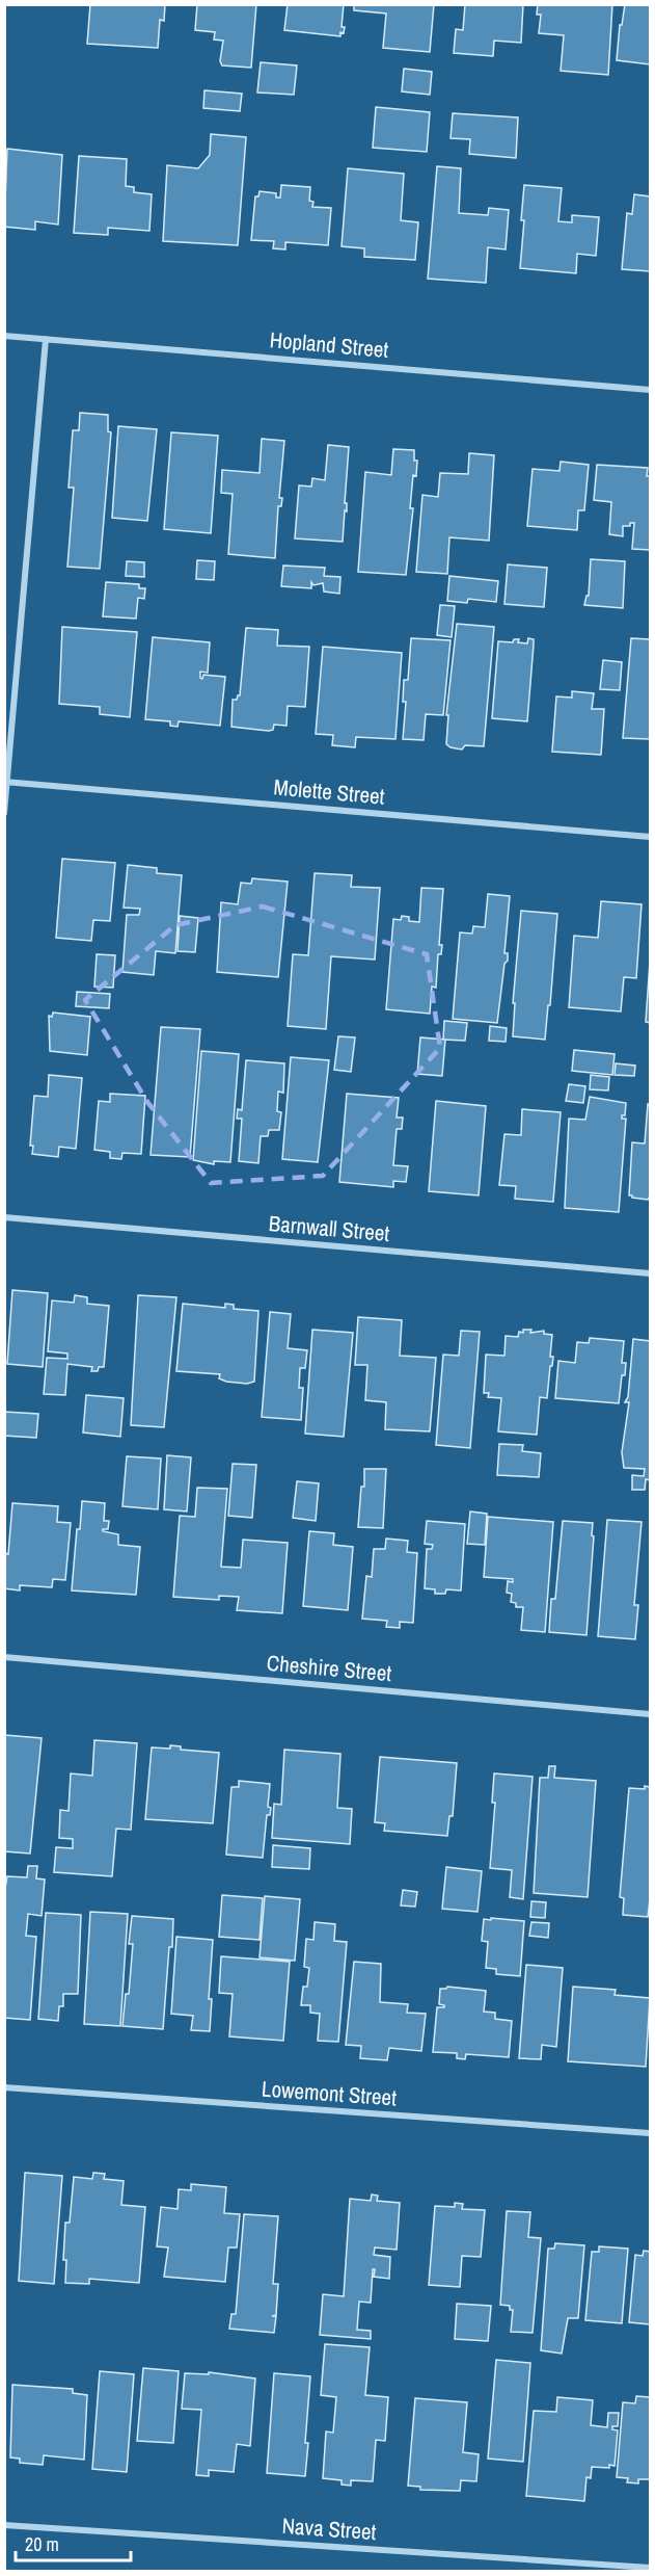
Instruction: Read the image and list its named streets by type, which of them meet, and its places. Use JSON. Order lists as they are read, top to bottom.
{
  "streets": {
    "street": [
      "Hopland Street",
      "Molette Street",
      "Barnwall Street",
      "Cheshire Street",
      "Lowemont Street",
      "Nava Street"
    ]
  },
  "scale_bar": "20 m"
}
